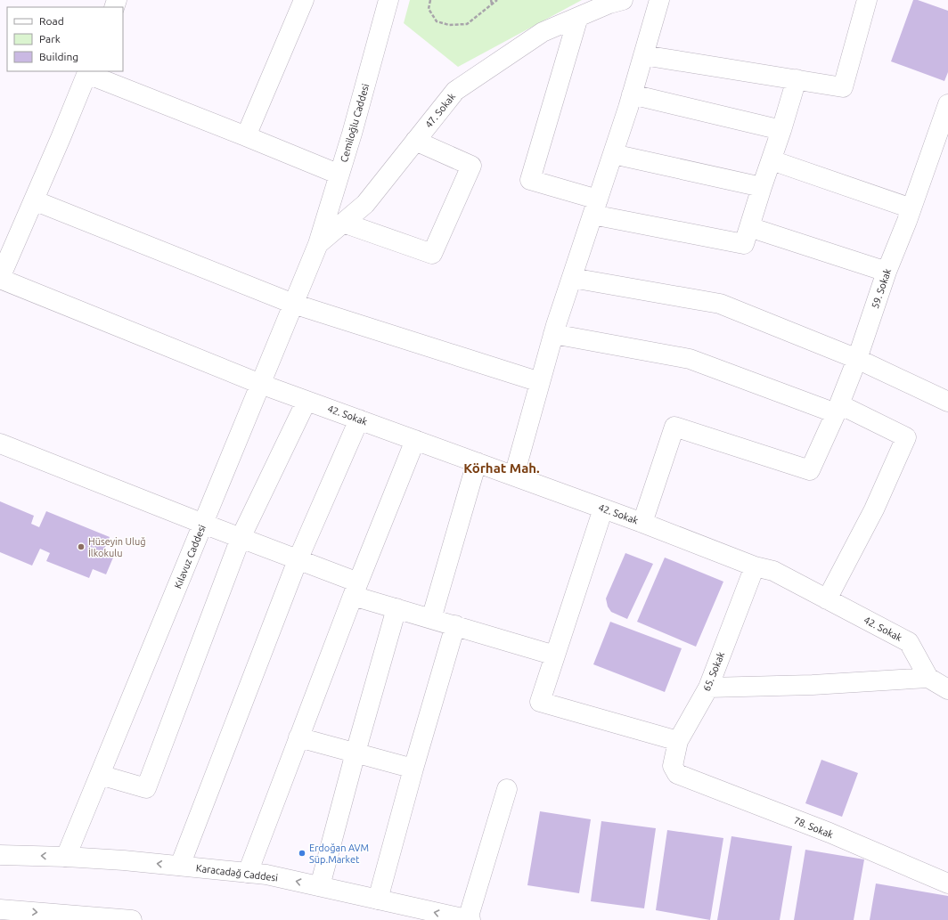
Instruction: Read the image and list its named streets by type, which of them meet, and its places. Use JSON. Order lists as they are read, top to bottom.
{
  "streets": {
    "main road": [
      "47. Sokak",
      "Cemiloğlu Caddesi",
      "59. Sokak",
      "42. Sokak",
      "Kılavuz Caddesi",
      "65. Sokak",
      "78. Sokak",
      "Karacadağ Caddesi"
    ]
  },
  "crossings": [
    ["47. Sokak", "Cemiloğlu Caddesi"],
    ["47. Sokak", "Kılavuz Caddesi"],
    ["Cemiloğlu Caddesi", "Kılavuz Caddesi"],
    ["59. Sokak", "42. Sokak"],
    ["42. Sokak", "Kılavuz Caddesi"],
    ["42. Sokak", "65. Sokak"],
    ["Kılavuz Caddesi", "Karacadağ Caddesi"],
    ["65. Sokak", "78. Sokak"]
  ],
  "districts": ["Körhat Mah."],
  "places": ["Hüseyin Uluğ İlkokulu", "Erdoğan AVM Süp.Market"],
  "legend": ["Road", "Park", "Building"]
}
